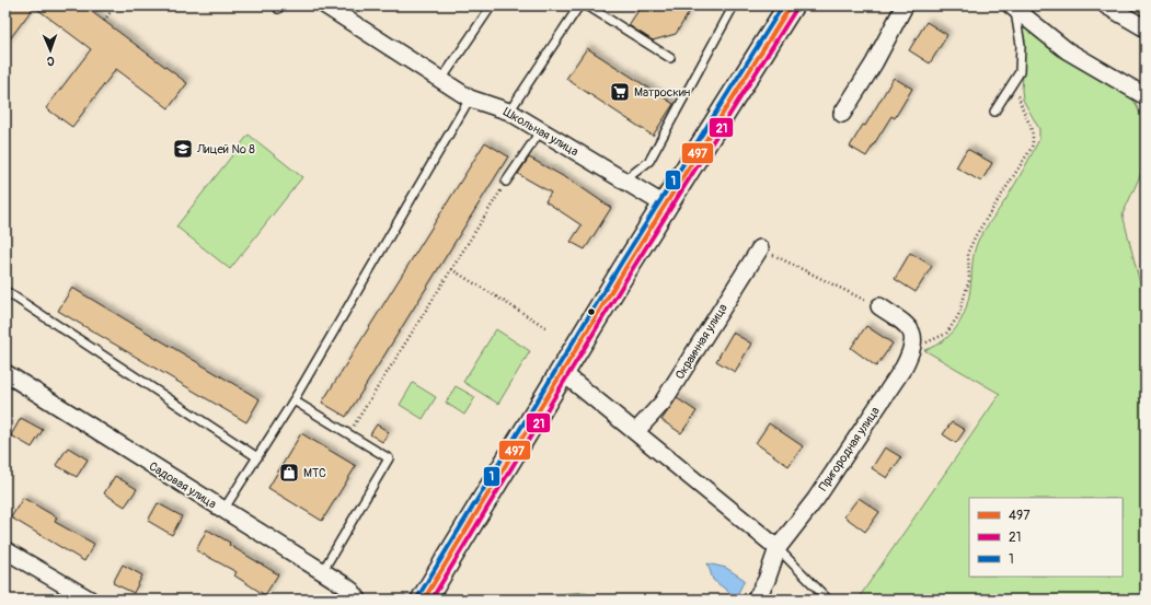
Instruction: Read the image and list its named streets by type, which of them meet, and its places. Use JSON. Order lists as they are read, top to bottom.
{
  "streets": {
    "street": [
      "Школьная улица",
      "Окраинная улица",
      "Пригородная улица",
      "Садовая улица"
    ]
  },
  "places": {
    "supermarket": ["Матроскин"],
    "school or university": ["Лицей № 8"],
    "shop": ["МТС"]
  },
  "lines": ["transit line 497", "transit line 1", "transit line 21"],
  "legend": ["497", "21", "1"],
  "north": "bottom"
}
